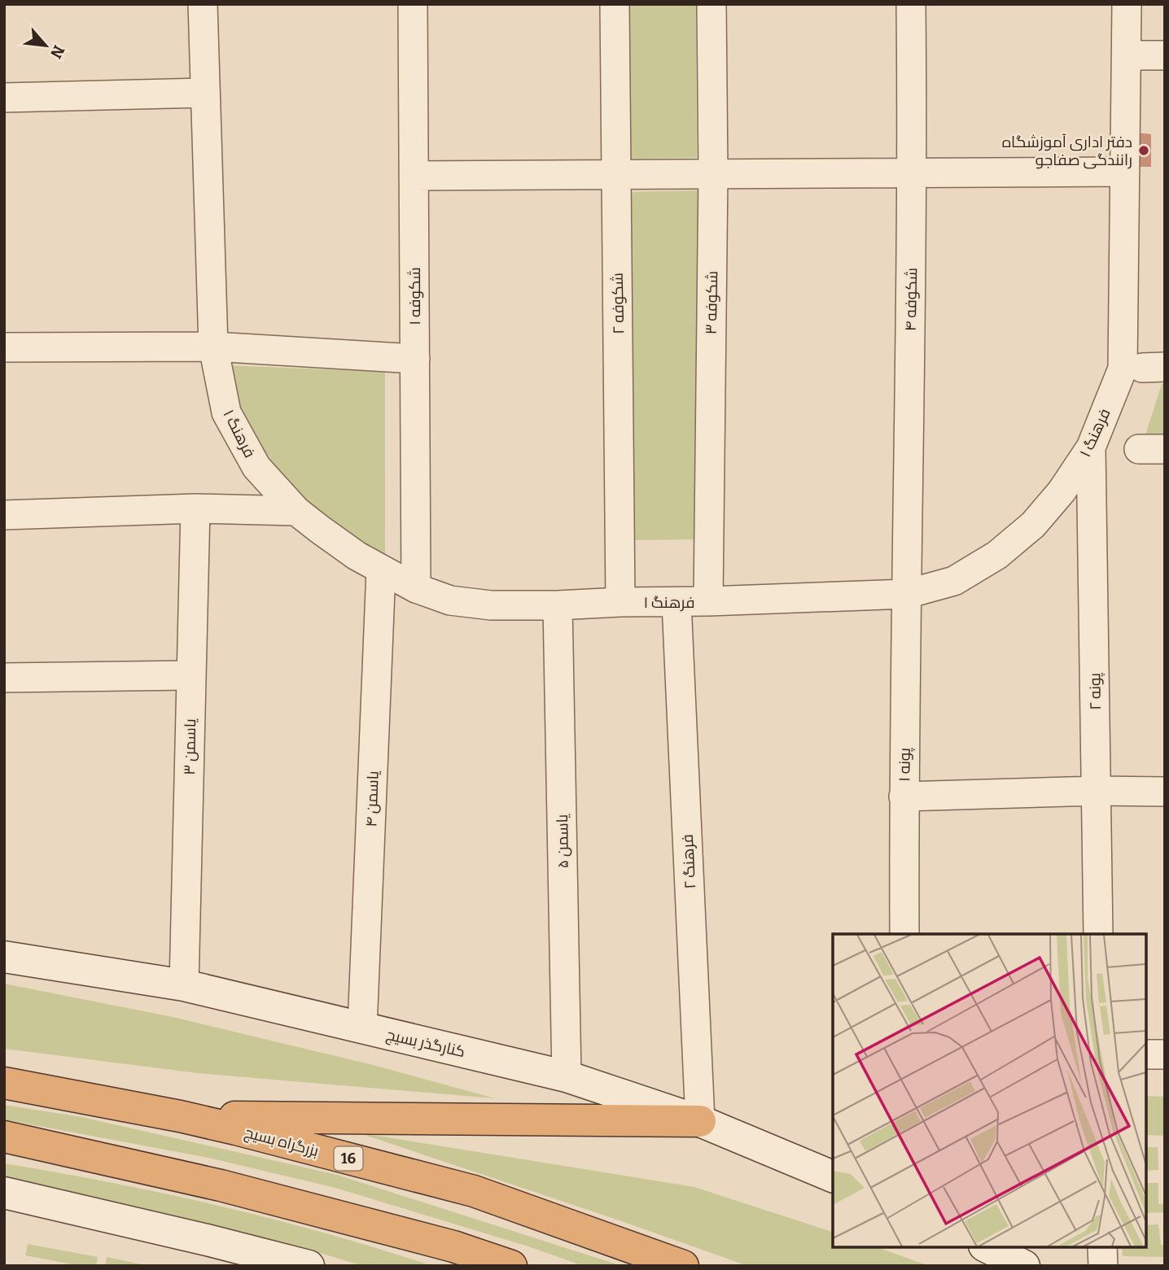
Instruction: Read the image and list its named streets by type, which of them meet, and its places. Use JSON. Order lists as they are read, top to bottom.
{
  "streets": {
    "highway": ["بزرگراه بسیج", "16"],
    "main road": ["کنارگذر بسیج"],
    "street": [
      "شکوفه ۱",
      "شکوفه ۴",
      "شکوفه ۳",
      "شکوفه ۲",
      "فرهنگ ۱",
      "پونه ۲",
      "یاسمن ۳",
      "پونه ۱",
      "یاسمن ۴",
      "یاسمن ۵",
      "فرهنگ ۲"
    ]
  },
  "crossings": [
    ["شکوفه ۱", "فرهنگ ۱"],
    ["شکوفه ۴", "فرهنگ ۱"],
    ["شکوفه ۴", "پونه ۱"],
    ["شکوفه ۳", "فرهنگ ۱"],
    ["شکوفه ۲", "فرهنگ ۱"],
    ["فرهنگ ۱", "پونه ۲"],
    ["فرهنگ ۱", "پونه ۱"],
    ["فرهنگ ۱", "یاسمن ۴"],
    ["فرهنگ ۱", "یاسمن ۵"],
    ["فرهنگ ۱", "فرهنگ ۲"],
    ["یاسمن ۳", "کنارگذر بسیج"],
    ["یاسمن ۴", "کنارگذر بسیج"],
    ["یاسمن ۵", "کنارگذر بسیج"],
    ["فرهنگ ۲", "کنارگذر بسیج"]
  ],
  "places": ["دفتر اداری آموزشگاه رانندگی صفاجو"],
  "north": "bottom right"
}
